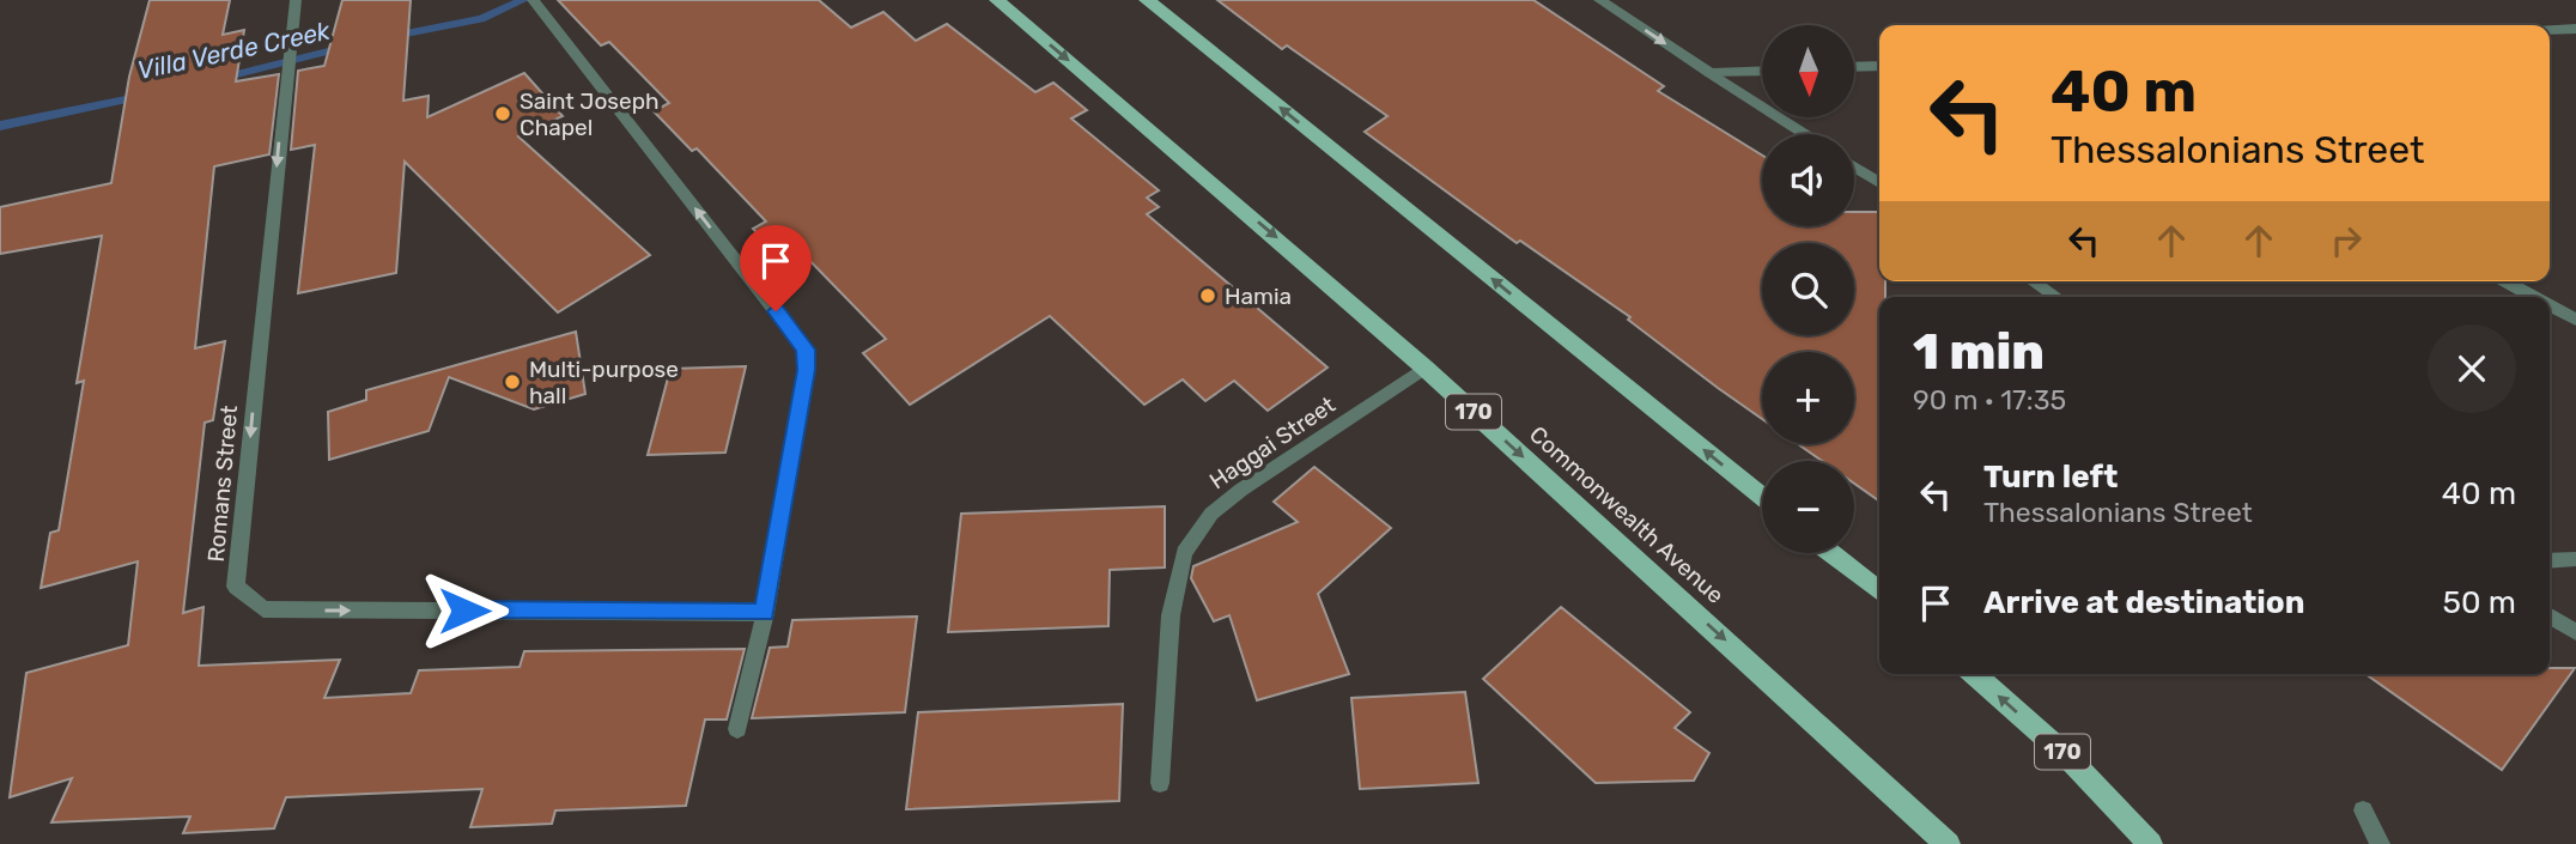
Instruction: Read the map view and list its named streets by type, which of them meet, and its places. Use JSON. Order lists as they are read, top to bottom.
{
  "streets": {
    "main road": ["170", "Commonwealth Avenue"],
    "street": ["Haggai Street", "Romans Street"]
  },
  "crossings": [
    ["Haggai Street", "Commonwealth Avenue"]
  ],
  "water": ["Villa Verde Creek"],
  "places": ["Saint Joseph Chapel", "Hamia", "Multi-purpose hall"],
  "north": "bottom",
  "page": {
    "map_buttons": ["+", "−"],
    "turn": ["40 m", "Thessalonians Street"],
    "heading": ["1 min", "90 m · 17:35"],
    "list": [
      {
        "name": "Turn left",
        "note": "Thessalonians Street",
        "value": "40 m"
      },
      {
        "name": "Arrive at destination",
        "value": "50 m"
      }
    ]
  }
}
